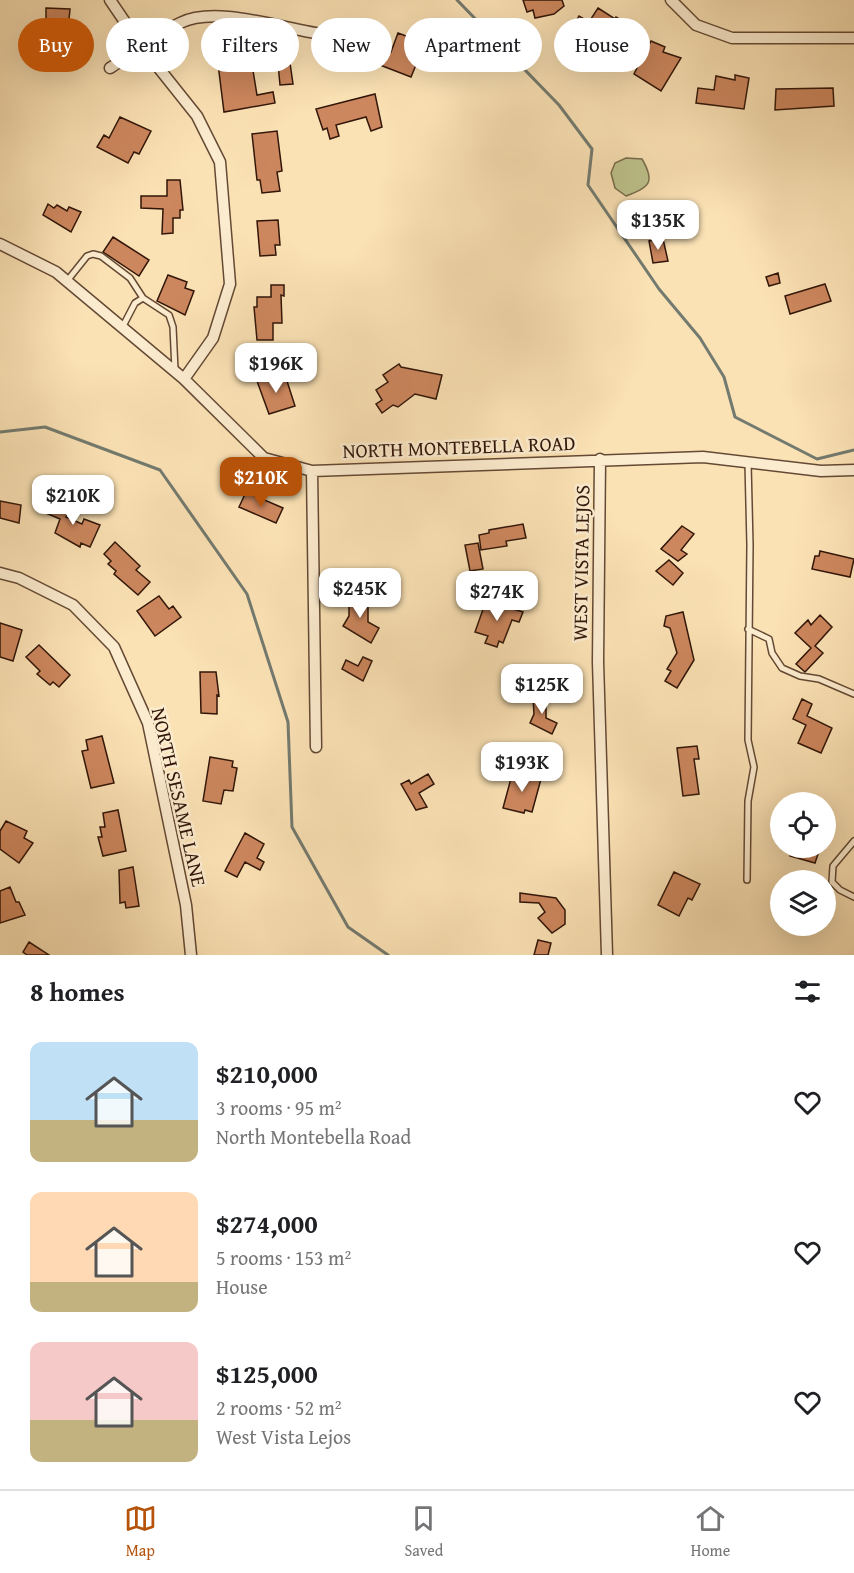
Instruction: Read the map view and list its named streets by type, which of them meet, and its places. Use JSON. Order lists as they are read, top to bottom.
{
  "streets": {
    "street": ["NORTH MONTEBELLA ROAD", "WEST VISTA LEJOS", "NORTH SESAME LANE"]
  },
  "crossings": [
    ["NORTH MONTEBELLA ROAD", "WEST VISTA LEJOS"]
  ],
  "page": {
    "chip": [
      "Buy",
      "Rent",
      "Filters",
      "New",
      "Apartment",
      "House"
    ],
    "price": [
      "$135K",
      "$196K",
      "$210K",
      "$210K",
      "$245K",
      "$274K",
      "$125K",
      "$193K"
    ],
    "heading": "8 homes",
    "list": [
      {
        "name": "$210,000",
        "note": "3 rooms · 95 m² · North Montebella Road"
      },
      {
        "name": "$274,000",
        "note": "5 rooms · 153 m² · House"
      },
      {
        "name": "$125,000",
        "note": "2 rooms · 52 m² · West Vista Lejos"
      }
    ],
    "tabs": ["Map", "Saved", "Home"]
  }
}
